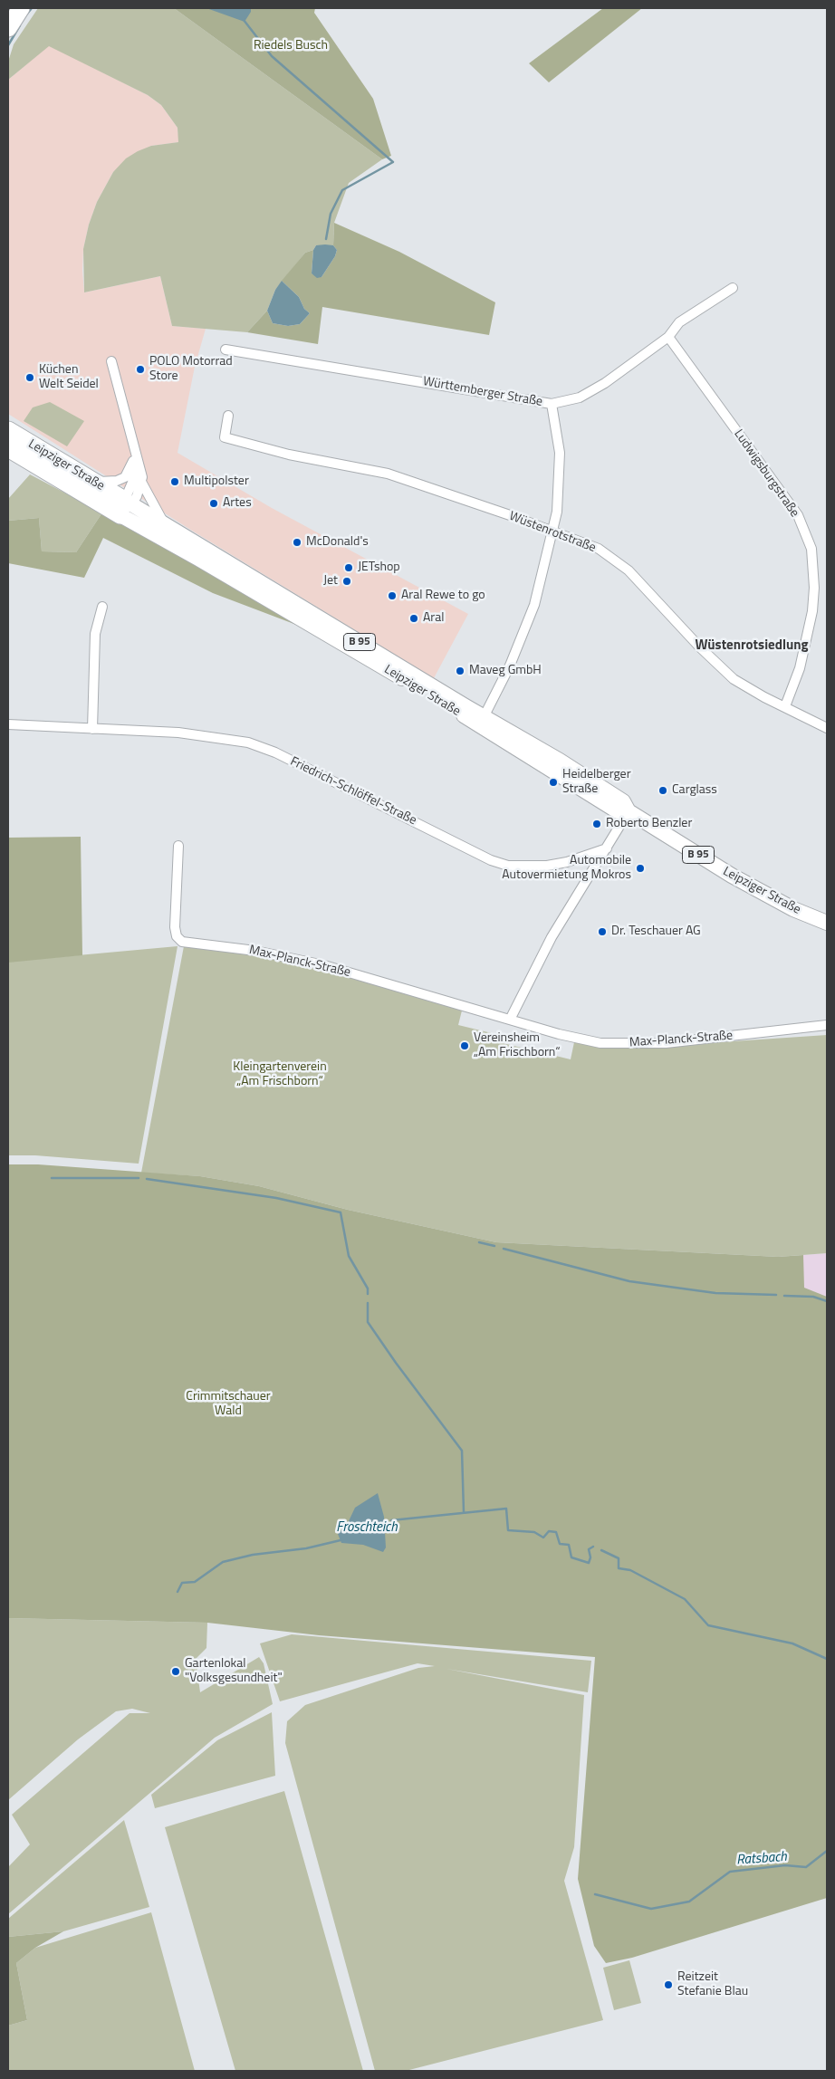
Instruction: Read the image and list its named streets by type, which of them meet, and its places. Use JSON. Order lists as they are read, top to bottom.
{
  "streets": {
    "highway": ["Leipziger Straße", "B 95"],
    "street": [
      "Württemberger Straße",
      "Ludwigsburgstraße",
      "Wüstenrotstraße",
      "Friedrich-Schlöffel-Straße",
      "Max-Planck-Straße"
    ]
  },
  "crossings": [
    ["Württemberger Straße", "Ludwigsburgstraße"],
    ["Ludwigsburgstraße", "Wüstenrotstraße"]
  ],
  "districts": ["Wüstenrotsiedlung"],
  "water": ["Froschteich", "Ratsbach"],
  "parks": ["Riedels Busch", "Kleingartenverein „Am Frischborn“", "Crimmitschauer Wald"],
  "places": [
    "POLO Motorrad Store",
    "Küchen Welt Seidel",
    "Multipolster",
    "Artes",
    "McDonald's",
    "JETshop",
    "Jet",
    "Aral Rewe to go",
    "Aral",
    "Maveg GmbH",
    "Heidelberger Straße",
    "Carglass",
    "Roberto Benzler",
    "Automobile Autovermietung Mokros",
    "Dr. Teschauer AG",
    "Vereinsheim „Am Frischborn“",
    "Gartenlokal \"Volksgesundheit\"",
    "Reitzeit Stefanie Blau"
  ]
}
